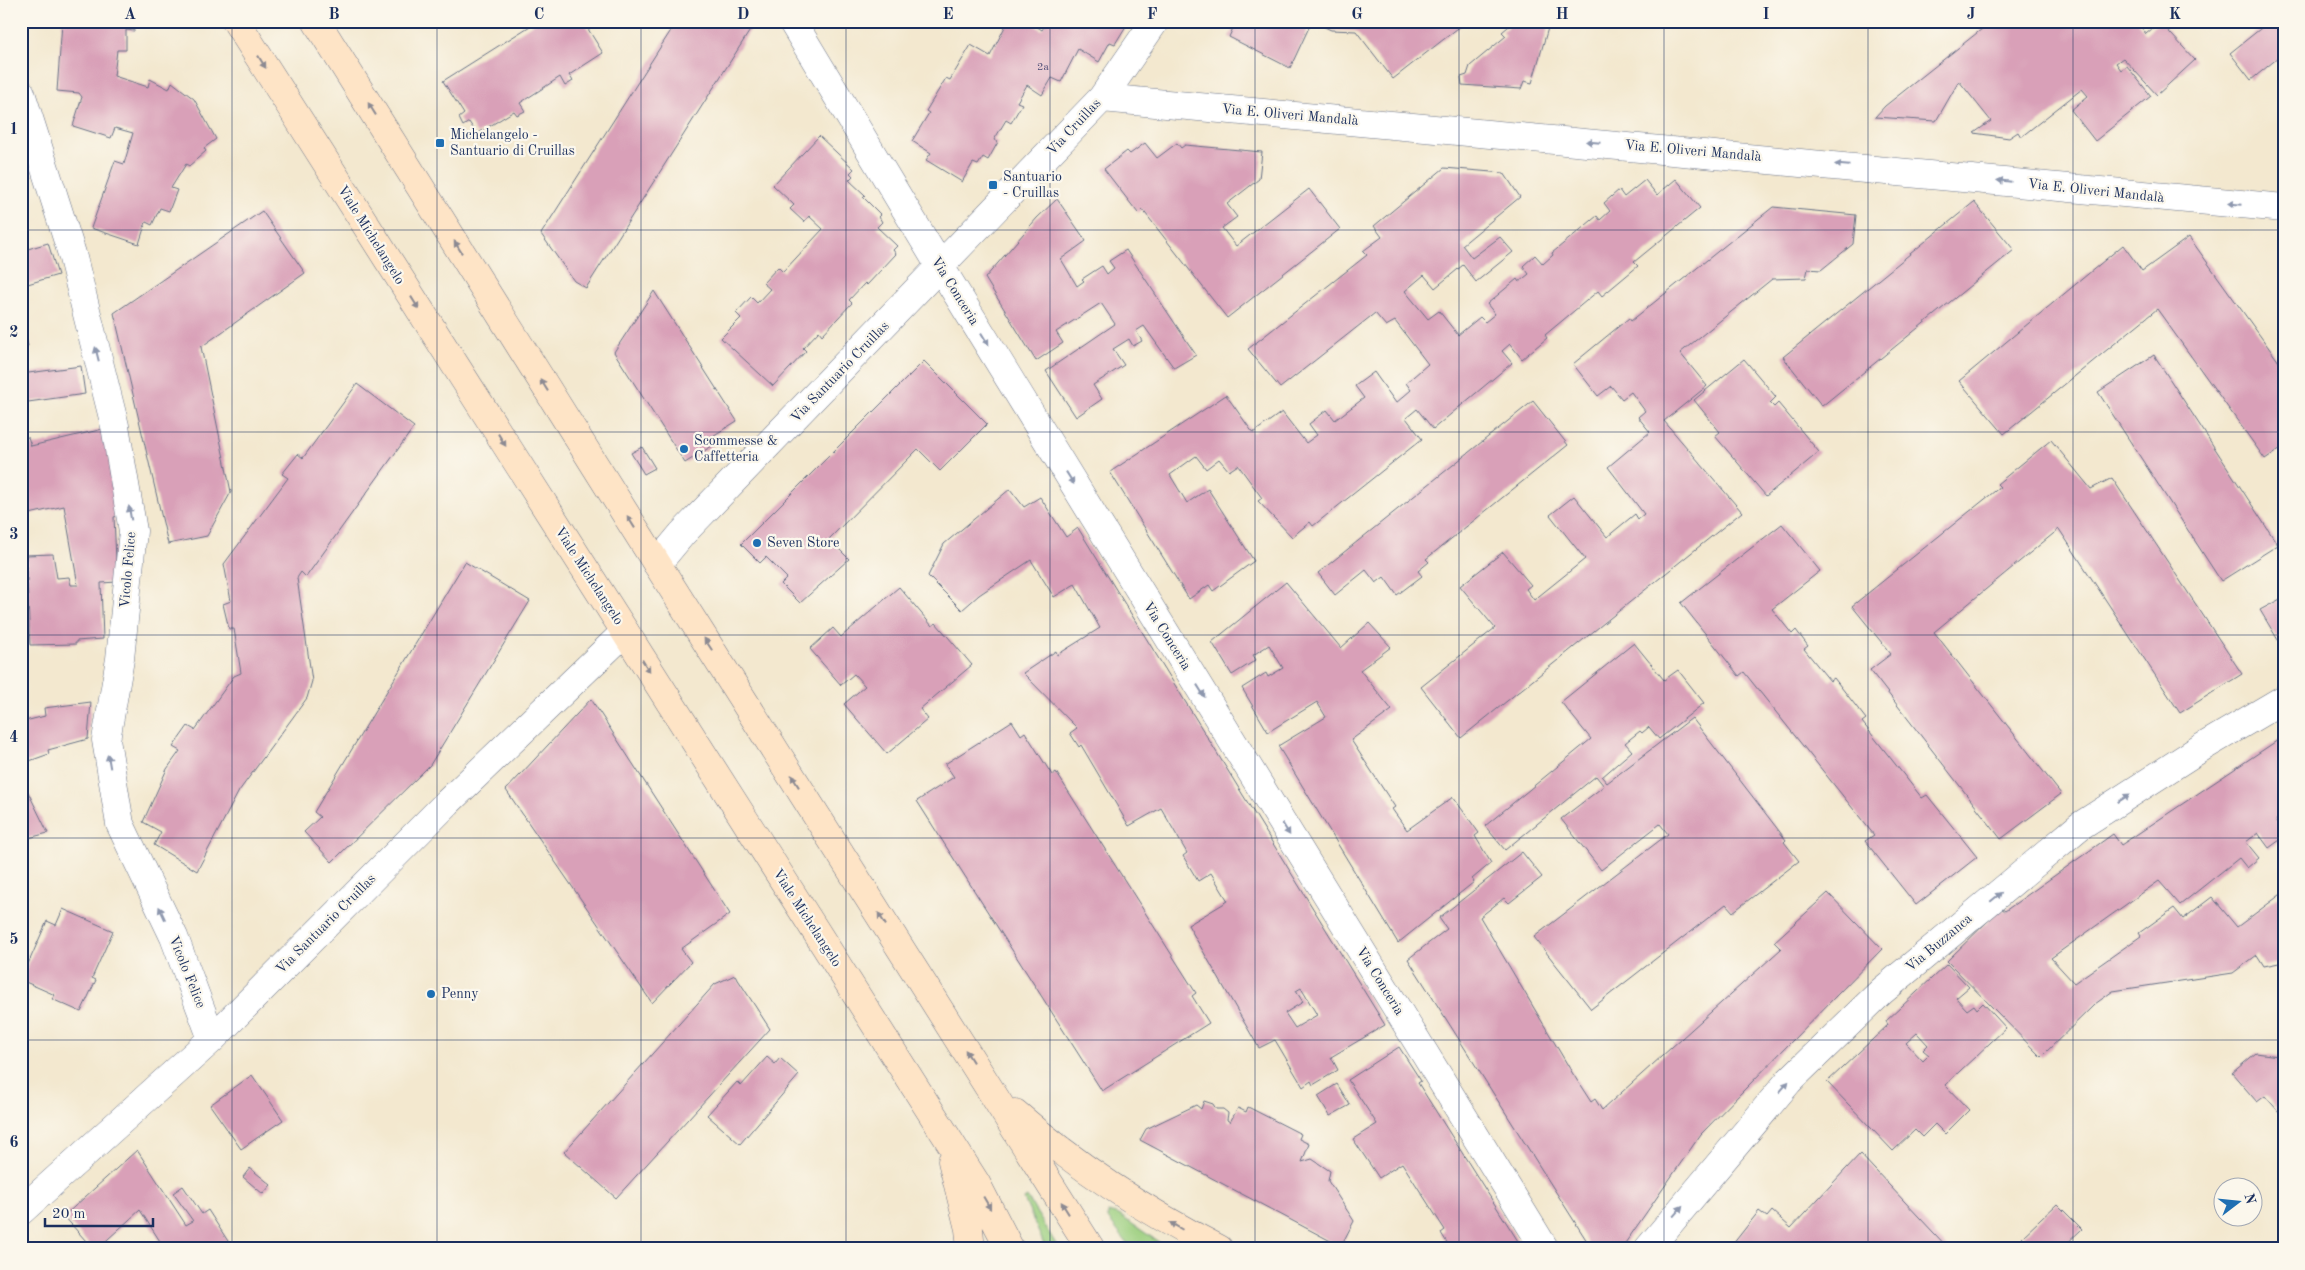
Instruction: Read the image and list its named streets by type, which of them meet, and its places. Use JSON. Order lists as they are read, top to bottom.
{
  "streets": {
    "street": [
      "Via E. Oliveri Mandalà",
      "Via Cruillas",
      "Viale Michelangelo",
      "Via Conceria",
      "Via Santuario Cruillas",
      "Vicolo Felice",
      "Via Buzzanca"
    ]
  },
  "crossings": [
    ["Via E. Oliveri Mandalà", "Via Cruillas"],
    ["Via Cruillas", "Via Conceria"],
    ["Via Cruillas", "Via Santuario Cruillas"],
    ["Viale Michelangelo", "Via Santuario Cruillas"],
    ["Via Conceria", "Via Santuario Cruillas"],
    ["Via Santuario Cruillas", "Vicolo Felice"]
  ],
  "one_way": [
    "Via E. Oliveri Mandalà",
    "Via Conceria",
    "Vicolo Felice",
    "Via Buzzanca"
  ],
  "places": {
    "transit": ["Michelangelo - Santuario di Cruillas", "Santuario - Cruillas"],
    "other": ["Scommesse & Caffetteria", "Seven Store", "Penny"]
  },
  "house_numbers": ["2a"],
  "scale_bar": "20 m",
  "north": "right",
  "grid": {
    "columns": [
      "A",
      "B",
      "C",
      "D",
      "E",
      "F",
      "G",
      "H",
      "I",
      "J",
      "K"
    ],
    "rows": [
      "1",
      "2",
      "3",
      "4",
      "5",
      "6"
    ]
  }
}
